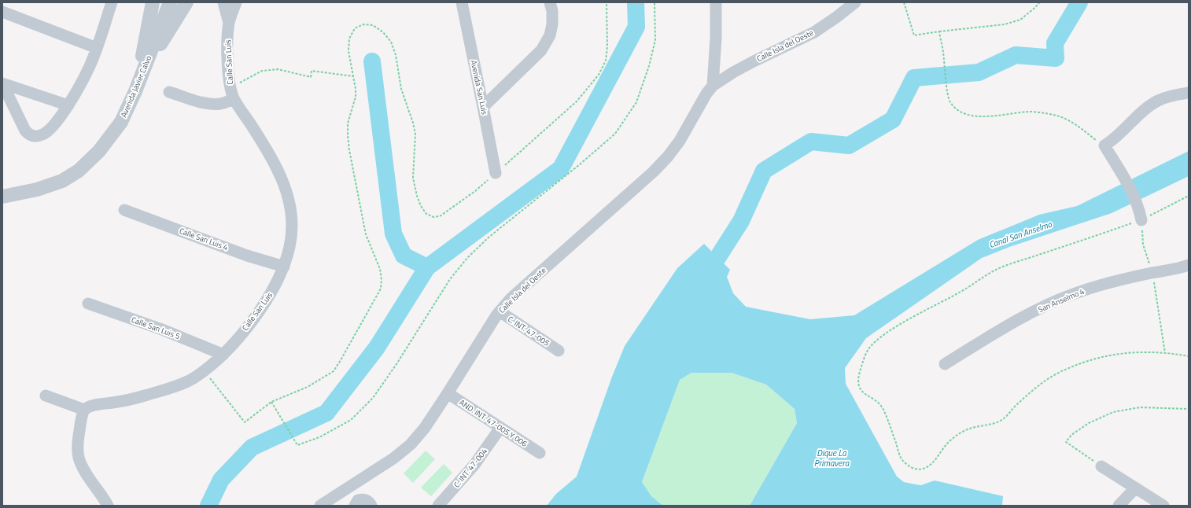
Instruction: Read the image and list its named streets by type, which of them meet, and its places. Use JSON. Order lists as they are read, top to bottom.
{
  "streets": {
    "street": [
      "Calle Isla del Oeste",
      "Calle San Luis",
      "Avenida Javier Calvo",
      "Avenida San Luis",
      "Calle San Luis 4",
      "San Anselmo 4",
      "Calle San Luis 5",
      "C. INT. 47-005",
      "AND. INT. 47-005 Y 006",
      "C. INT. 47-004"
    ]
  },
  "crossings": [
    ["Calle Isla del Oeste", "C. INT. 47-005"],
    ["Calle Isla del Oeste", "AND. INT. 47-005 Y 006"],
    ["Calle San Luis", "Calle San Luis 4"],
    ["Calle San Luis", "Calle San Luis 5"],
    ["AND. INT. 47-005 Y 006", "C. INT. 47-004"]
  ],
  "water": ["Canal San Anselmo", "Dique La Primavera"]
}
